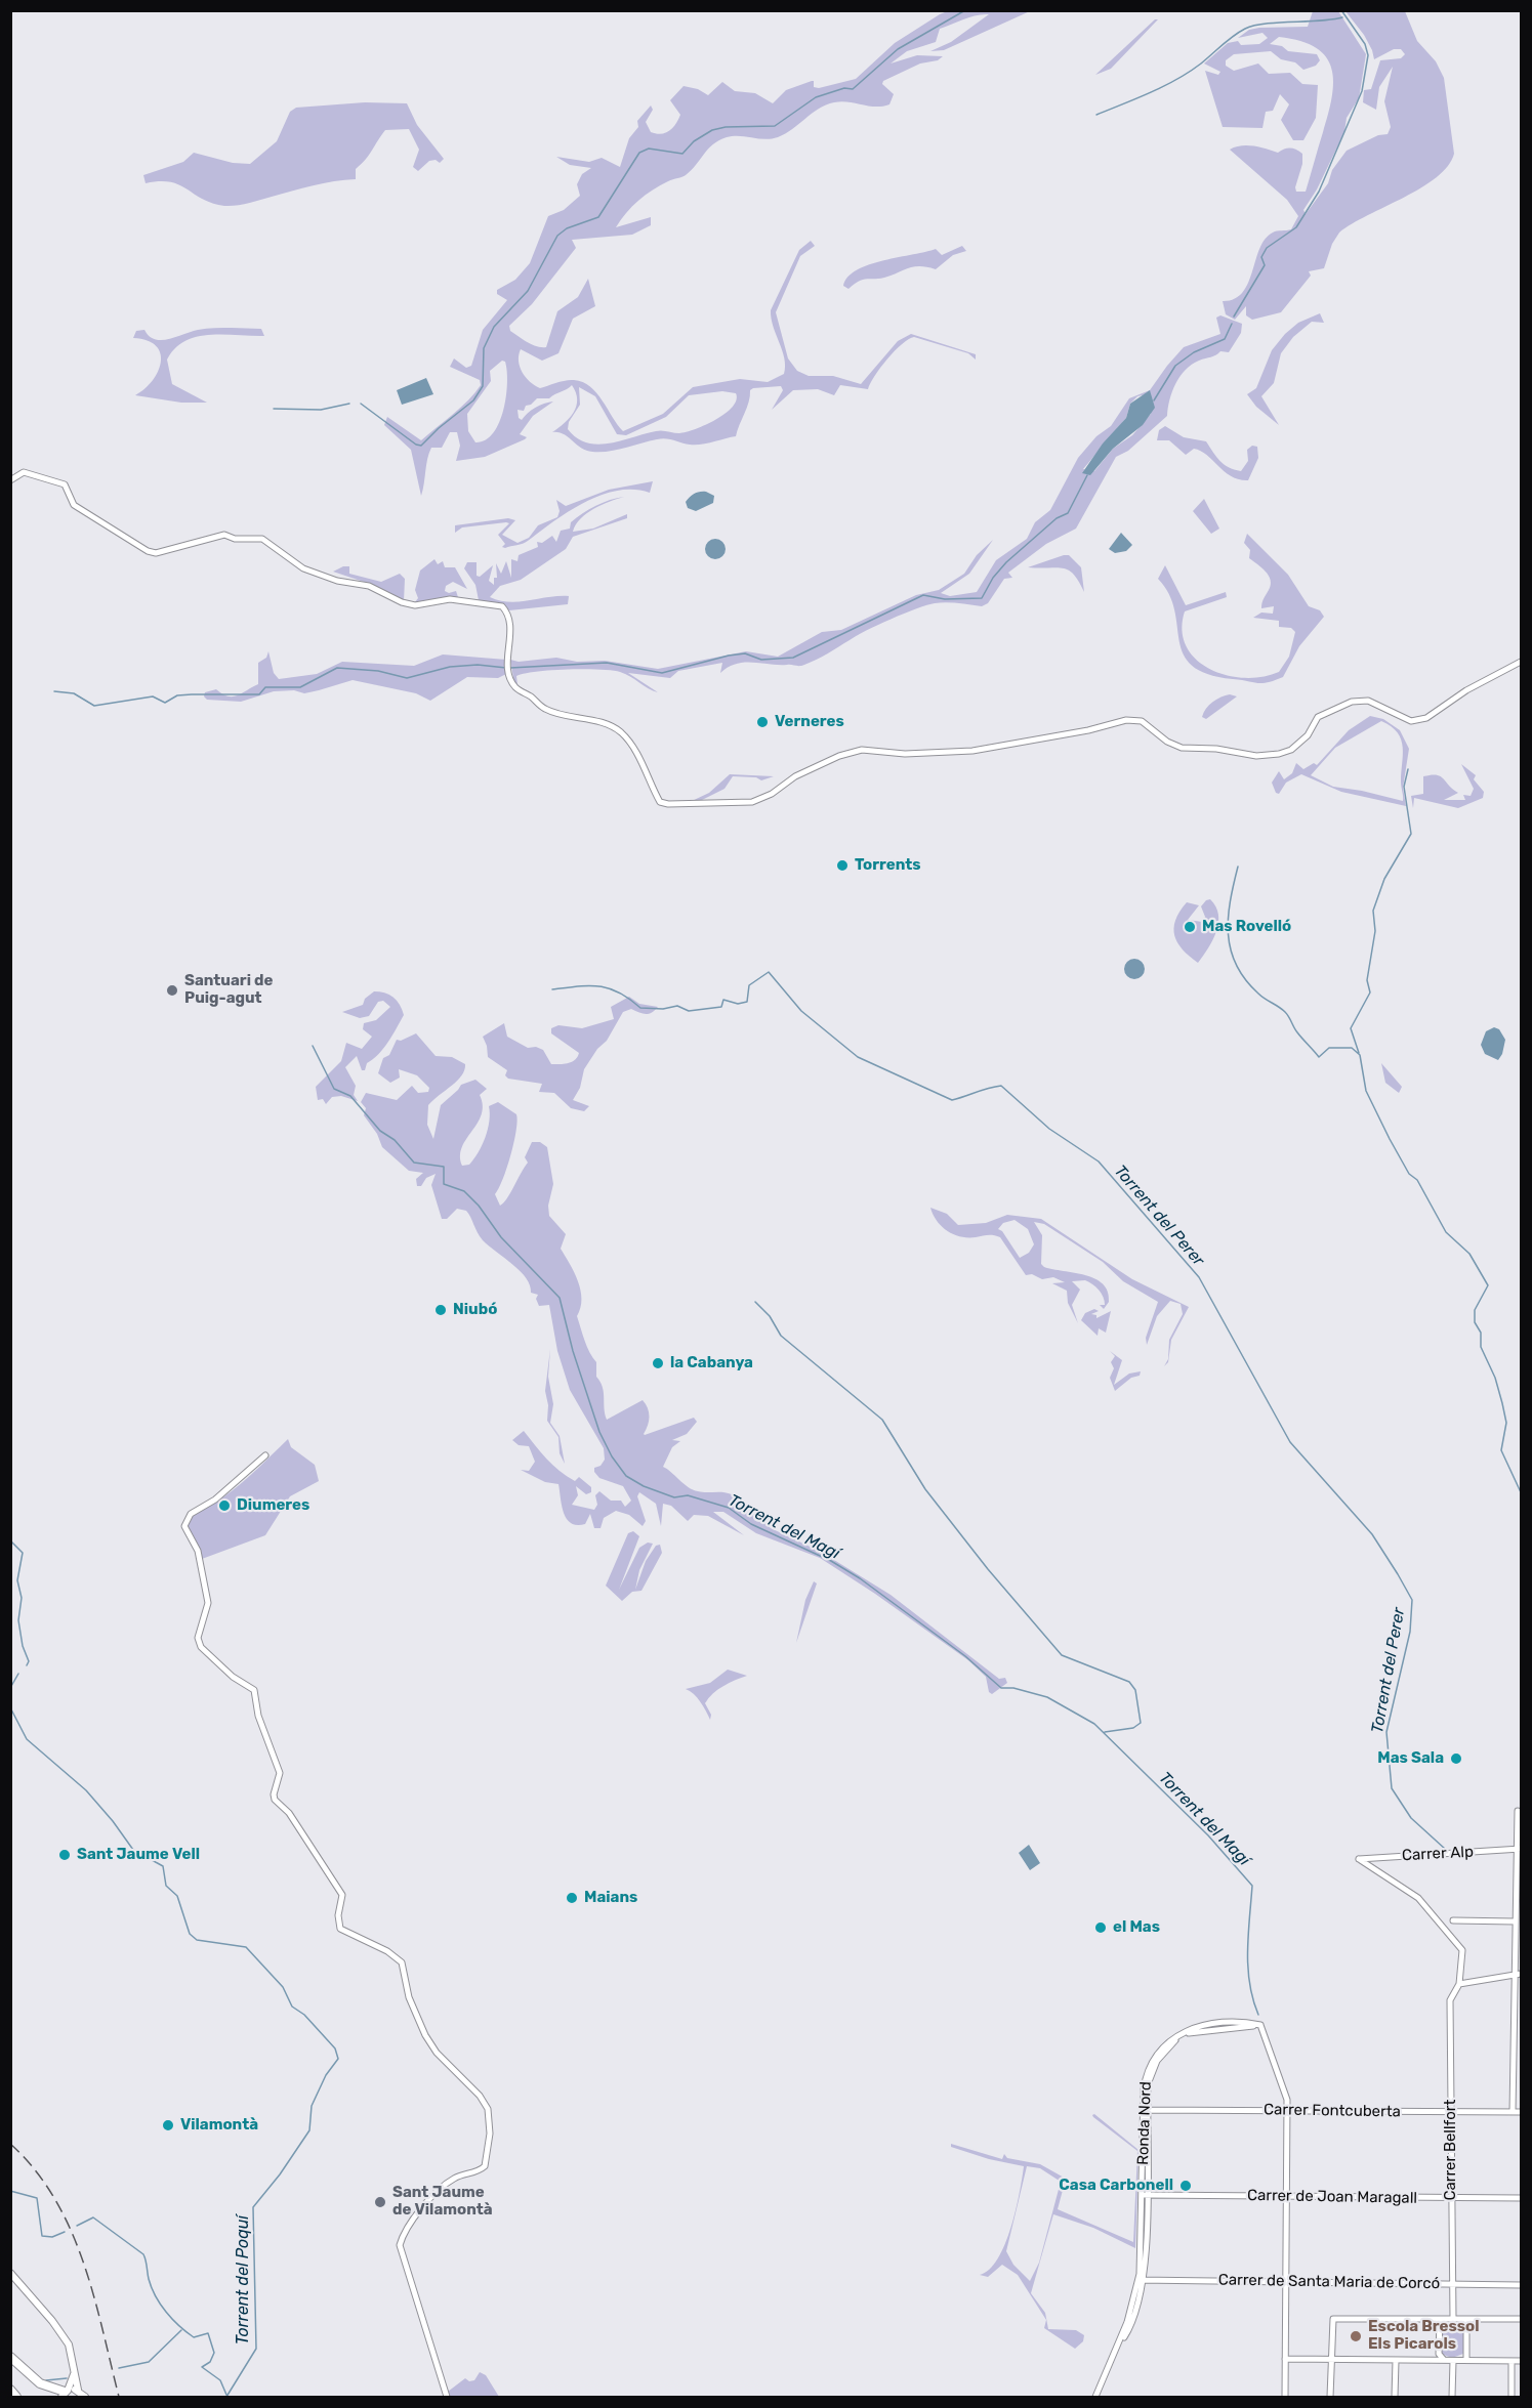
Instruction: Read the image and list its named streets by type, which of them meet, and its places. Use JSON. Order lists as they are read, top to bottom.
{
  "streets": {
    "street": [
      "Carrer Alp",
      "Carrer Fontcuberta",
      "Ronda Nord",
      "Carrer Bellfort",
      "Carrer de Joan Maragall",
      "Carrer de Santa Maria de Corcó"
    ]
  },
  "crossings": [
    ["Carrer Alp", "Carrer Bellfort"],
    ["Carrer Fontcuberta", "Ronda Nord"],
    ["Carrer Fontcuberta", "Carrer Bellfort"],
    ["Ronda Nord", "Carrer de Joan Maragall"],
    ["Ronda Nord", "Carrer de Santa Maria de Corcó"],
    ["Carrer Bellfort", "Carrer de Joan Maragall"],
    ["Carrer Bellfort", "Carrer de Santa Maria de Corcó"]
  ],
  "water": ["Torrent del Perer", "Torrent del Magí", "Torrent del Poquí"],
  "places": [
    "Verneres",
    "Torrents",
    "Mas Rovelló",
    "Santuari de Puig-agut",
    "Niubó",
    "la Cabanya",
    "Diumeres",
    "Mas Sala",
    "Sant Jaume Vell",
    "Maians",
    "el Mas",
    "Vilamontà",
    "Casa Carbonell",
    "Sant Jaume de Vilamontà",
    "Escola Bressol Els Picarols"
  ]
}
